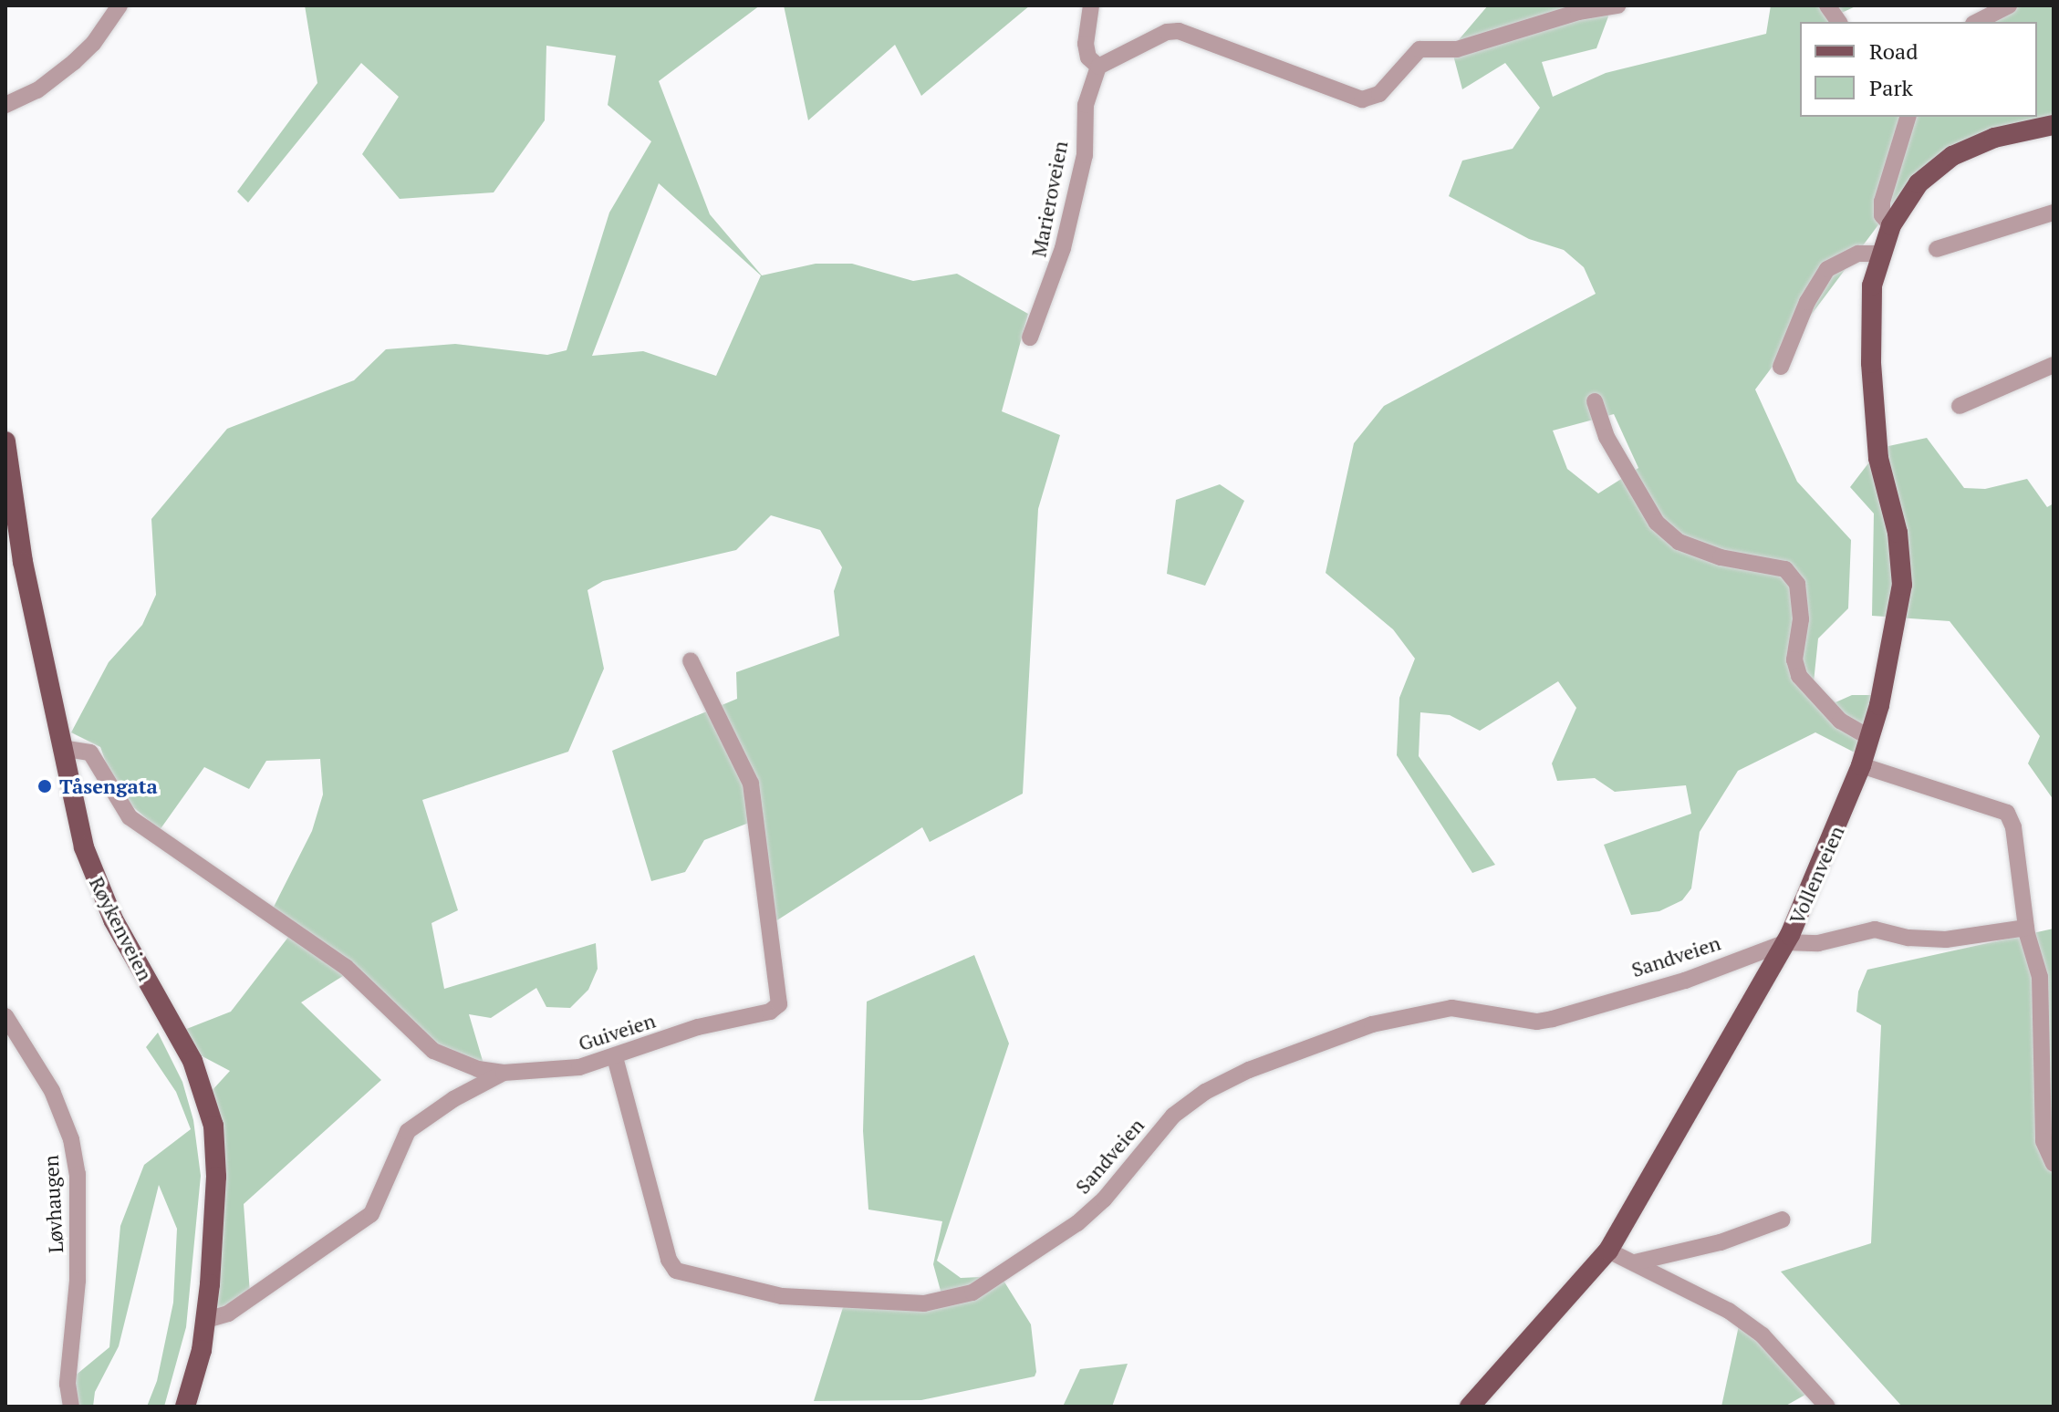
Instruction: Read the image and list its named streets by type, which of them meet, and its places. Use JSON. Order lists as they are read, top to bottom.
{
  "streets": {
    "main road": ["Vollenveien", "Røykenveien"],
    "street": [
      "Marieroveien",
      "Sandveien",
      "Guiveien",
      "Løvhaugen"
    ]
  },
  "crossings": [
    ["Vollenveien", "Sandveien"],
    ["Røykenveien", "Guiveien"],
    ["Sandveien", "Guiveien"]
  ],
  "places": ["Tåsengata"],
  "legend": ["Road", "Park"]
}
